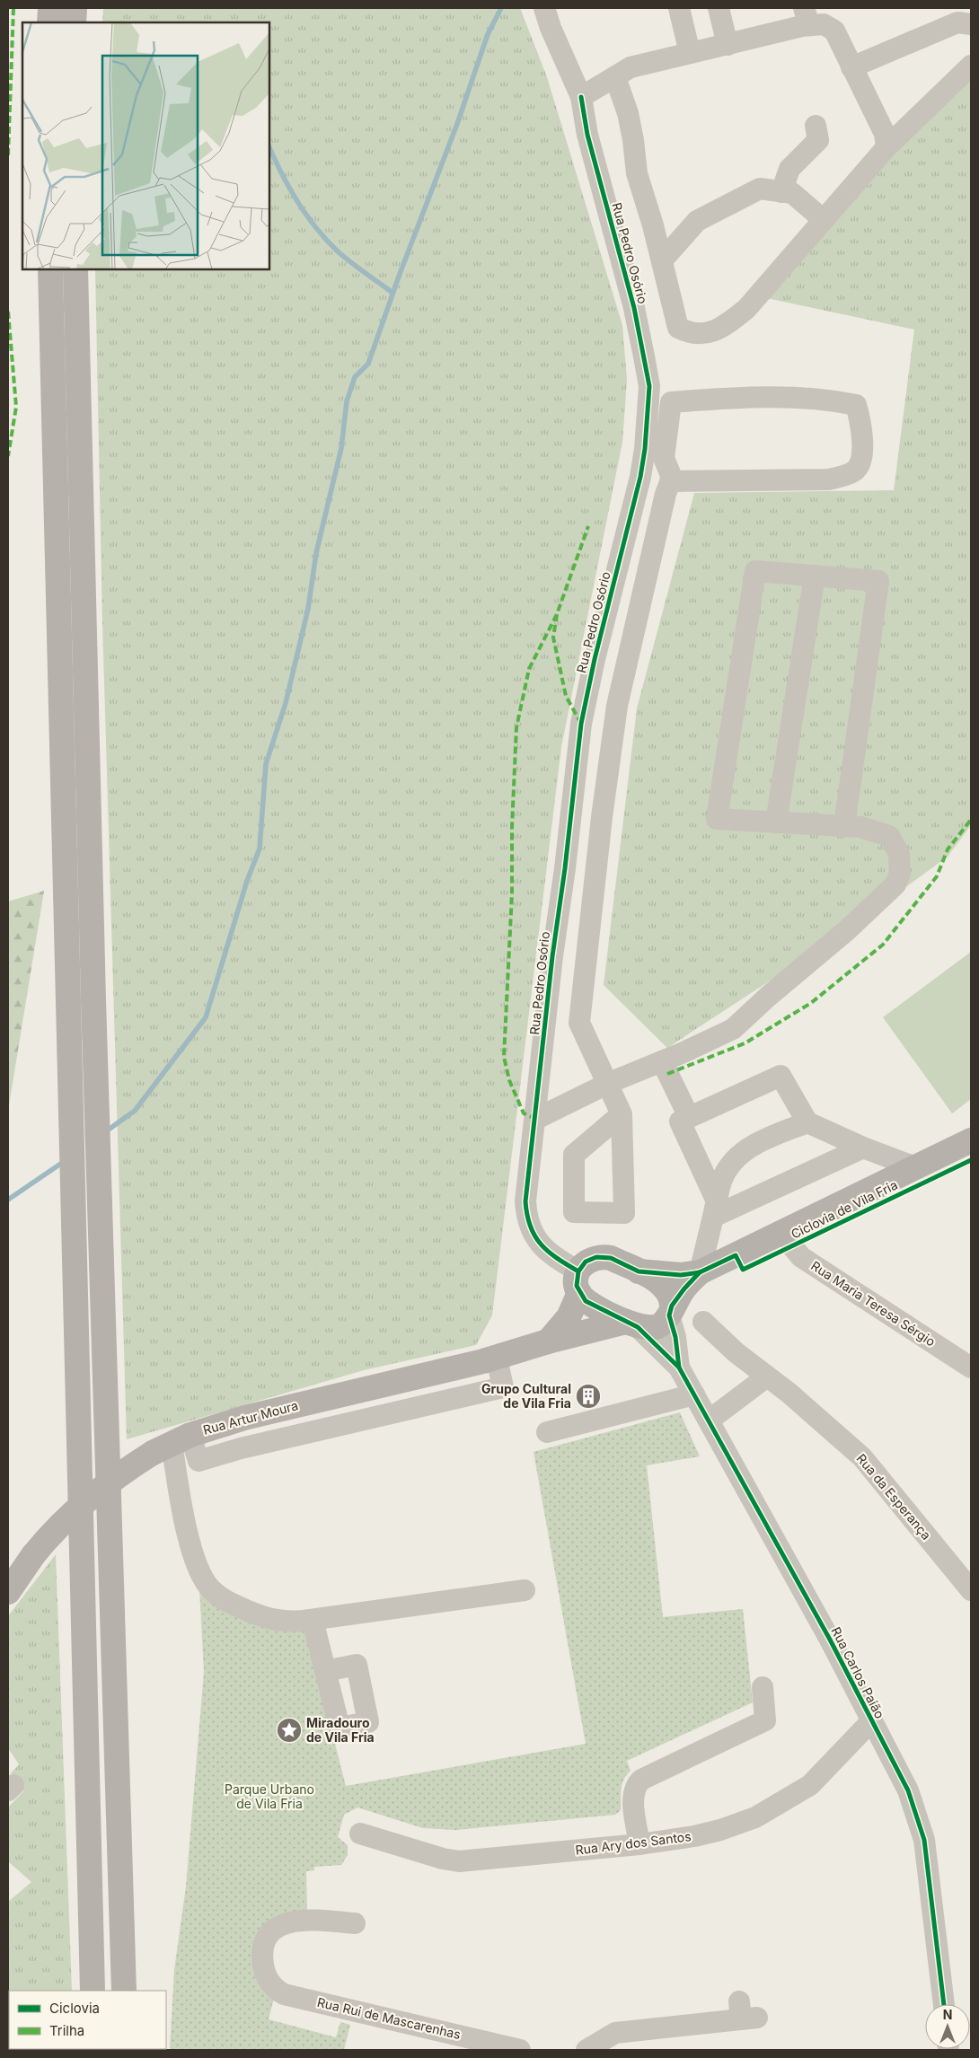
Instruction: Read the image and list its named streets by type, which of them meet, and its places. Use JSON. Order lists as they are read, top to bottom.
{
  "streets": {
    "main road": ["Rua Artur Moura"],
    "street": [
      "Rua Pedro Osório",
      "Rua Maria Teresa Sérgio",
      "Rua da Esperança",
      "Rua Carlos Paião",
      "Rua Ary dos Santos",
      "Rua Rui de Mascarenhas"
    ],
    "cycle path": ["Ciclovia de Vila Fria"]
  },
  "crossings": [
    ["Rua Artur Moura", "Rua Carlos Paião"],
    ["Rua Carlos Paião", "Rua Ary dos Santos"]
  ],
  "parks": ["Parque Urbano de Vila Fria"],
  "places": {
    "building": ["Grupo Cultural de Vila Fria"],
    "place": ["Miradouro de Vila Fria"]
  },
  "legend": ["Ciclovia", "Trilha"],
  "north": "top"
}
